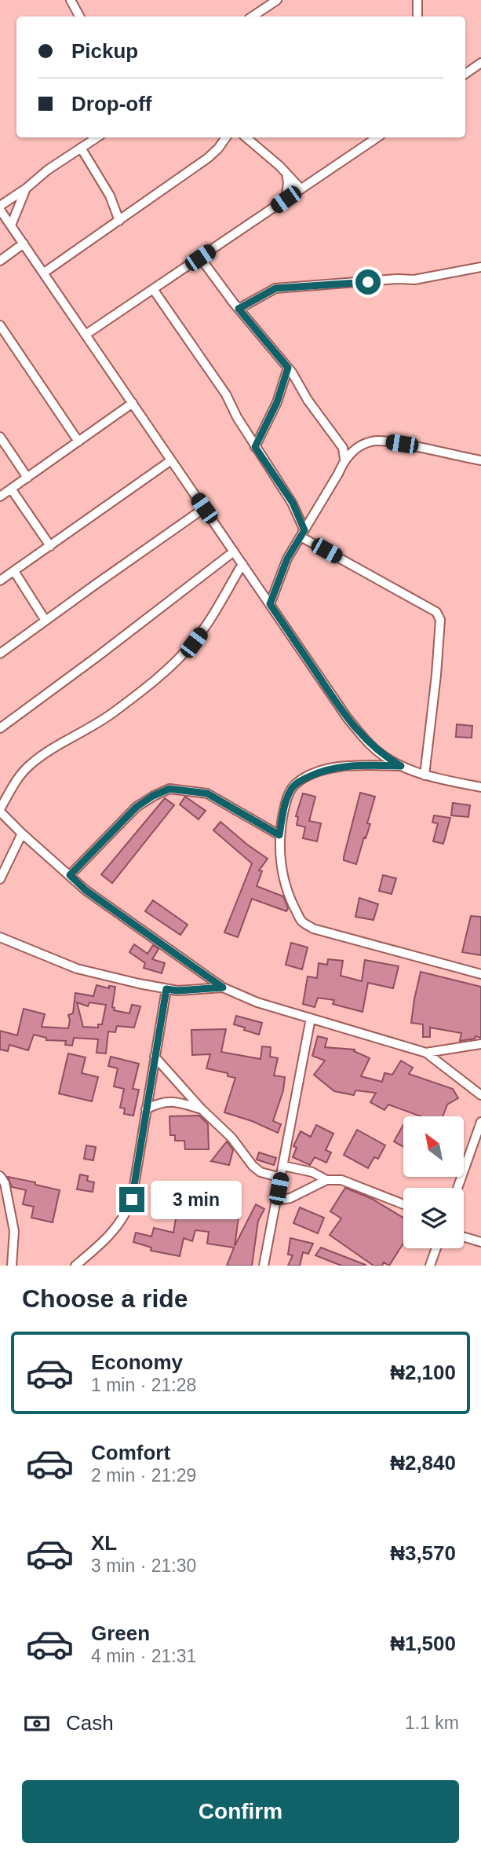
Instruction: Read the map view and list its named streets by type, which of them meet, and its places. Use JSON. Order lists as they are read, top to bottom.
{
  "north": "top left",
  "page": {
    "banner": ["Pickup", "Drop-off"],
    "bubble": "3 min",
    "heading": "Choose a ride",
    "list": [
      {
        "name": "Economy",
        "note": "1 min · 21:28",
        "value": "₦2,100"
      },
      {
        "name": "Comfort",
        "note": "2 min · 21:29",
        "value": "₦2,840"
      },
      {
        "name": "XL",
        "note": "3 min · 21:30",
        "value": "₦3,570"
      },
      {
        "name": "Green",
        "note": "4 min · 21:31",
        "value": "₦1,500"
      }
    ],
    "pay": ["Cash", "1.1 km"],
    "buttons": "Confirm"
  }
}
